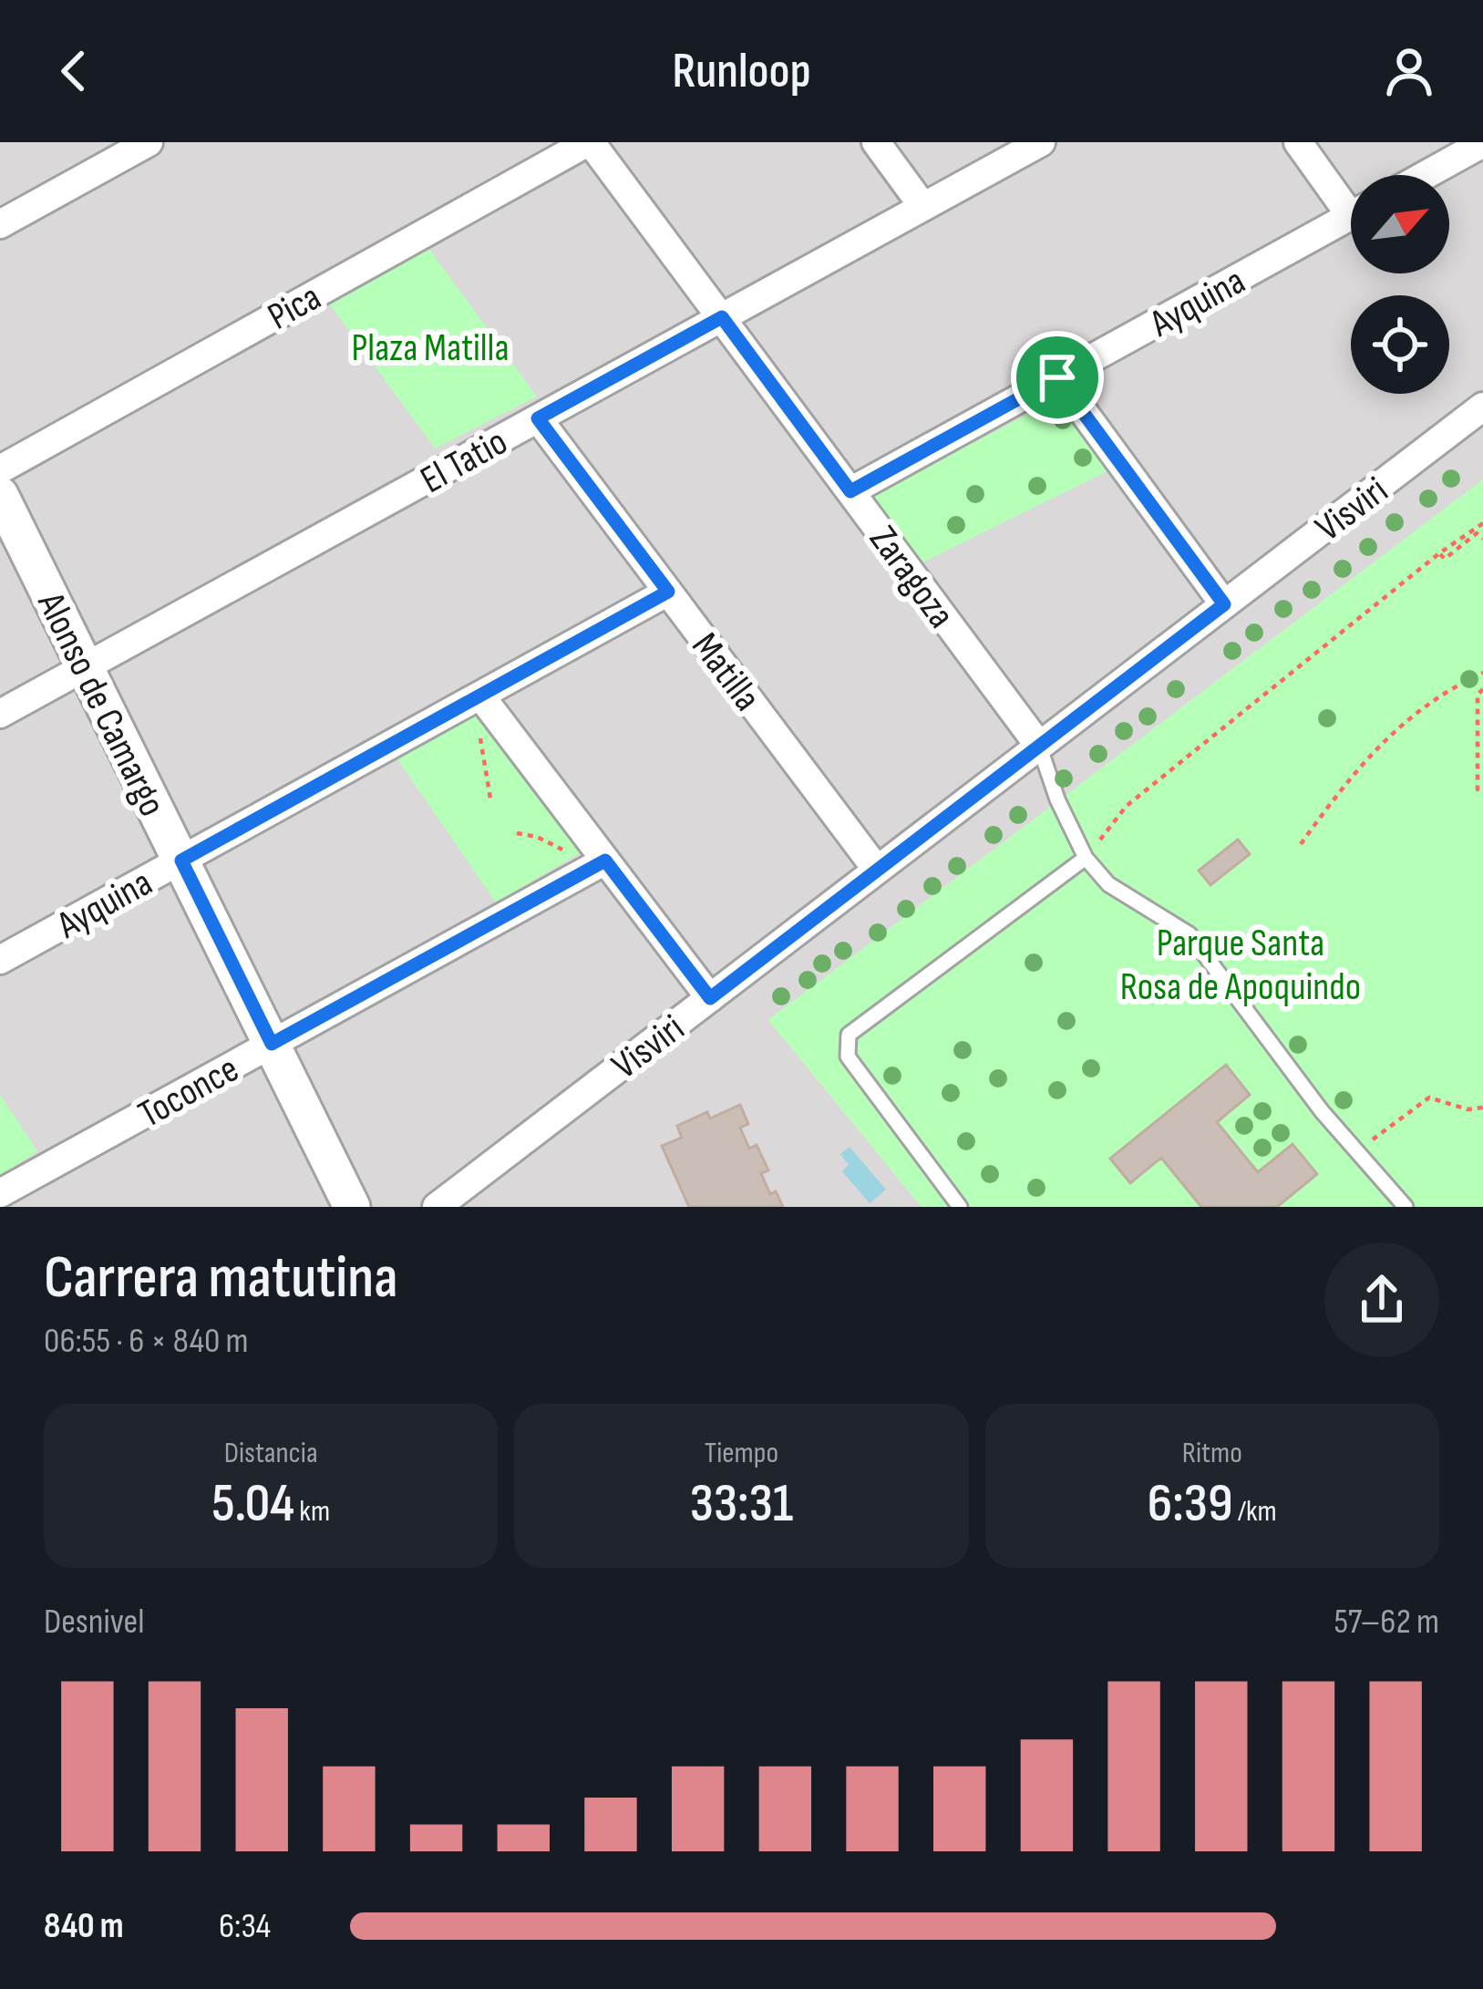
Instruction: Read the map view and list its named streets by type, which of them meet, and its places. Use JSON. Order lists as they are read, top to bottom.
{
  "streets": {
    "street": [
      "Ayquina",
      "Pica",
      "El Tatio",
      "Visviri",
      "Zaragoza",
      "Matilla",
      "Alonso de Camargo",
      "Toconce"
    ]
  },
  "crossings": [
    ["Ayquina", "Zaragoza"],
    ["Ayquina", "Matilla"],
    ["Ayquina", "Alonso de Camargo"],
    ["Pica", "Zaragoza"],
    ["El Tatio", "Zaragoza"],
    ["El Tatio", "Matilla"],
    ["El Tatio", "Alonso de Camargo"],
    ["Visviri", "Zaragoza"],
    ["Visviri", "Matilla"],
    ["Alonso de Camargo", "Toconce"]
  ],
  "parks": ["Plaza Matilla", "Parque Santa Rosa de Apoquindo"],
  "north": "top right",
  "page": {
    "header": "Runloop",
    "heading": ["Carrera matutina", "06:55 · 6 × 840 m"],
    "stats": [
      ["Distancia", "5.04 km"],
      ["Tiempo", "33:31"],
      ["Ritmo", "6:39 /km"]
    ],
    "chart": ["Desnivel", "57–62 m"],
    "list": [
      {
        "name": "840 m",
        "note": "6:34"
      }
    ]
  }
}
